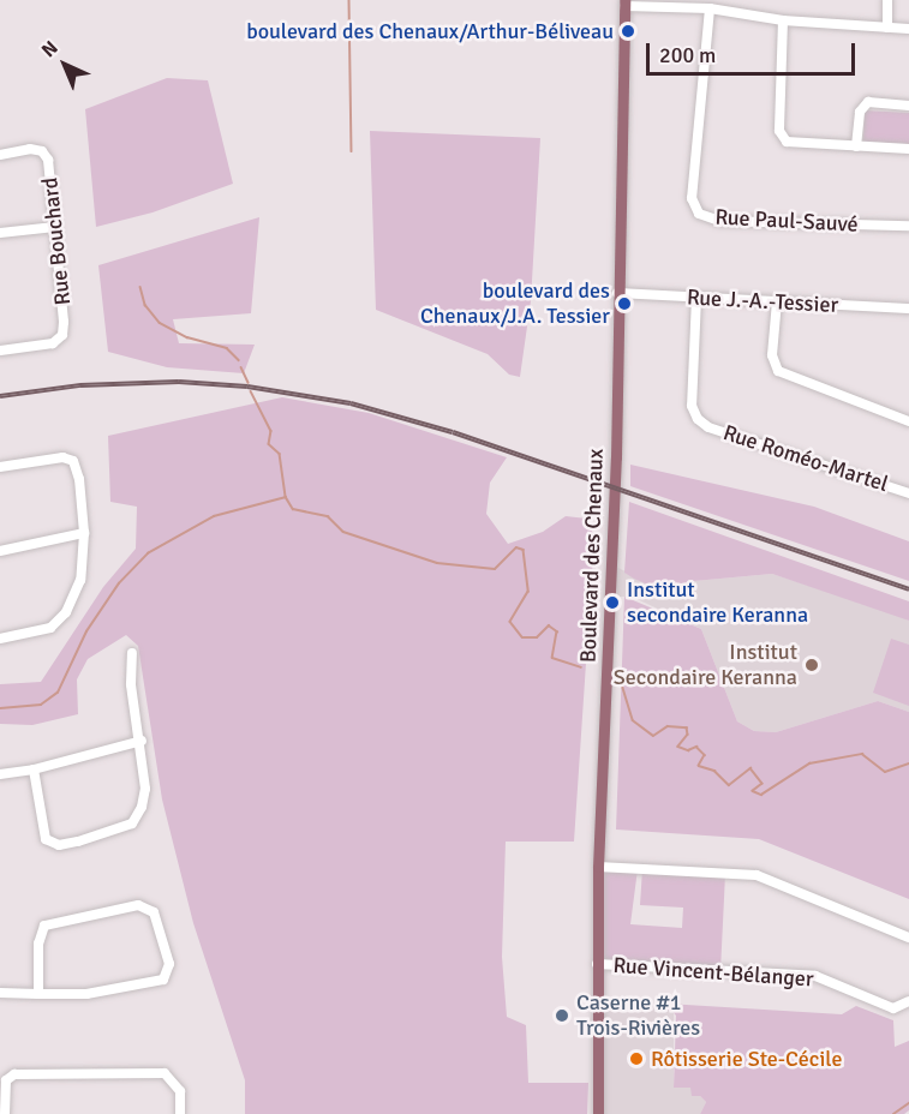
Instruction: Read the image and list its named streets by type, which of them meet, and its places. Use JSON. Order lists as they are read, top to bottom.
{
  "streets": {
    "main road": ["Boulevard des Chenaux"],
    "street": [
      "Rue Paul-Sauvé",
      "Rue Bouchard",
      "Rue J.-A.-Tessier",
      "Rue Roméo-Martel",
      "Rue Vincent-Bélanger"
    ]
  },
  "crossings": [
    ["Rue J.-A.-Tessier", "Rue Roméo-Martel"],
    ["Rue J.-A.-Tessier", "Boulevard des Chenaux"],
    ["Boulevard des Chenaux", "Rue Vincent-Bélanger"]
  ],
  "places": [
    "boulevard des Chenaux/Arthur-Béliveau",
    "boulevard des Chenaux/J.A. Tessier",
    "Institut secondaire Keranna",
    "Institut Secondaire Keranna",
    "Caserne #1 Trois-Rivières",
    "Rôtisserie Ste-Cécile"
  ],
  "scale_bar": "200 m",
  "north": "top left"
}
